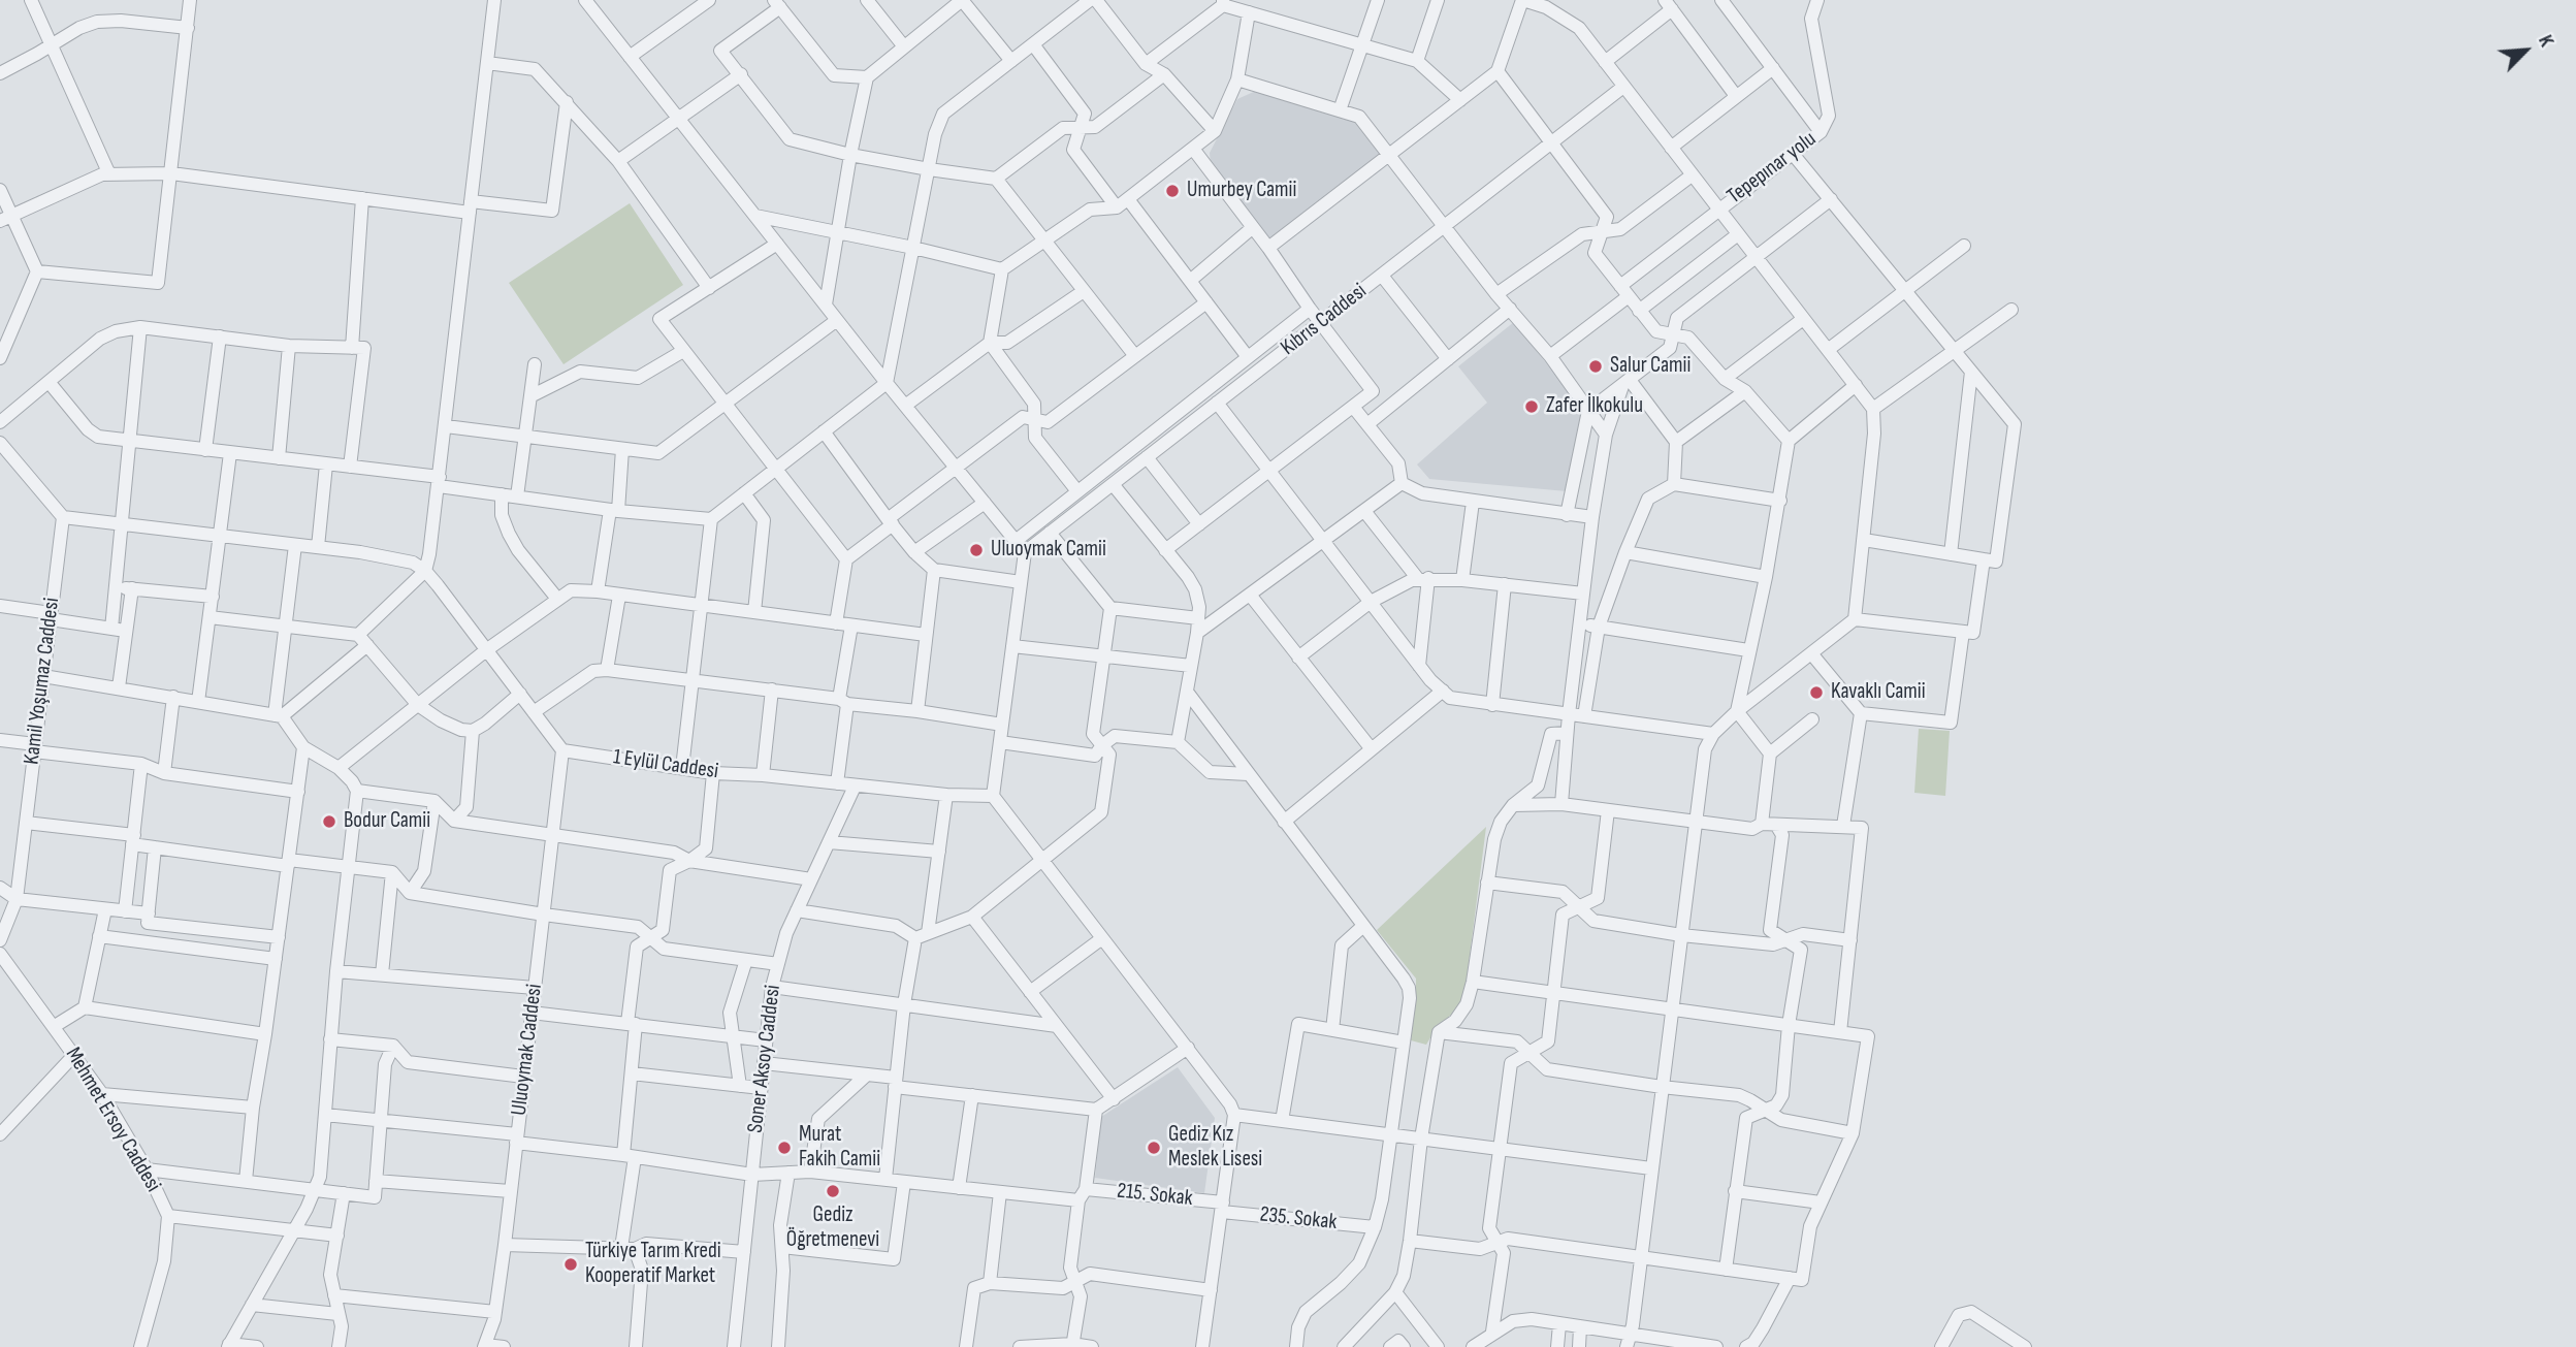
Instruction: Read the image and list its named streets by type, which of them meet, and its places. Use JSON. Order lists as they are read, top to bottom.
{
  "streets": {
    "street": [
      "Tepepınar yolu",
      "Kıbrıs Caddesi",
      "Kamil Yoşumaz Caddesi",
      "1 Eylül Caddesi",
      "Uluoymak Caddesi",
      "Soner Aksoy Caddesi",
      "Mehmet Ersoy Caddesi",
      "215. Sokak",
      "235. Sokak"
    ]
  },
  "crossings": [
    ["1 Eylül Caddesi", "Uluoymak Caddesi"],
    ["1 Eylül Caddesi", "Soner Aksoy Caddesi"],
    ["Uluoymak Caddesi", "215. Sokak"],
    ["Soner Aksoy Caddesi", "215. Sokak"],
    ["215. Sokak", "235. Sokak"]
  ],
  "places": [
    "Umurbey Camii",
    "Salur Camii",
    "Zafer İlkokulu",
    "Uluoymak Camii",
    "Kavaklı Camii",
    "Bodur Camii",
    "Murat Fakih Camii",
    "Gediz Kız Meslek Lisesi",
    "Gediz Öğretmenevi",
    "Türkiye Tarım Kredi Kooperatif Market"
  ],
  "north": "top right"
}
